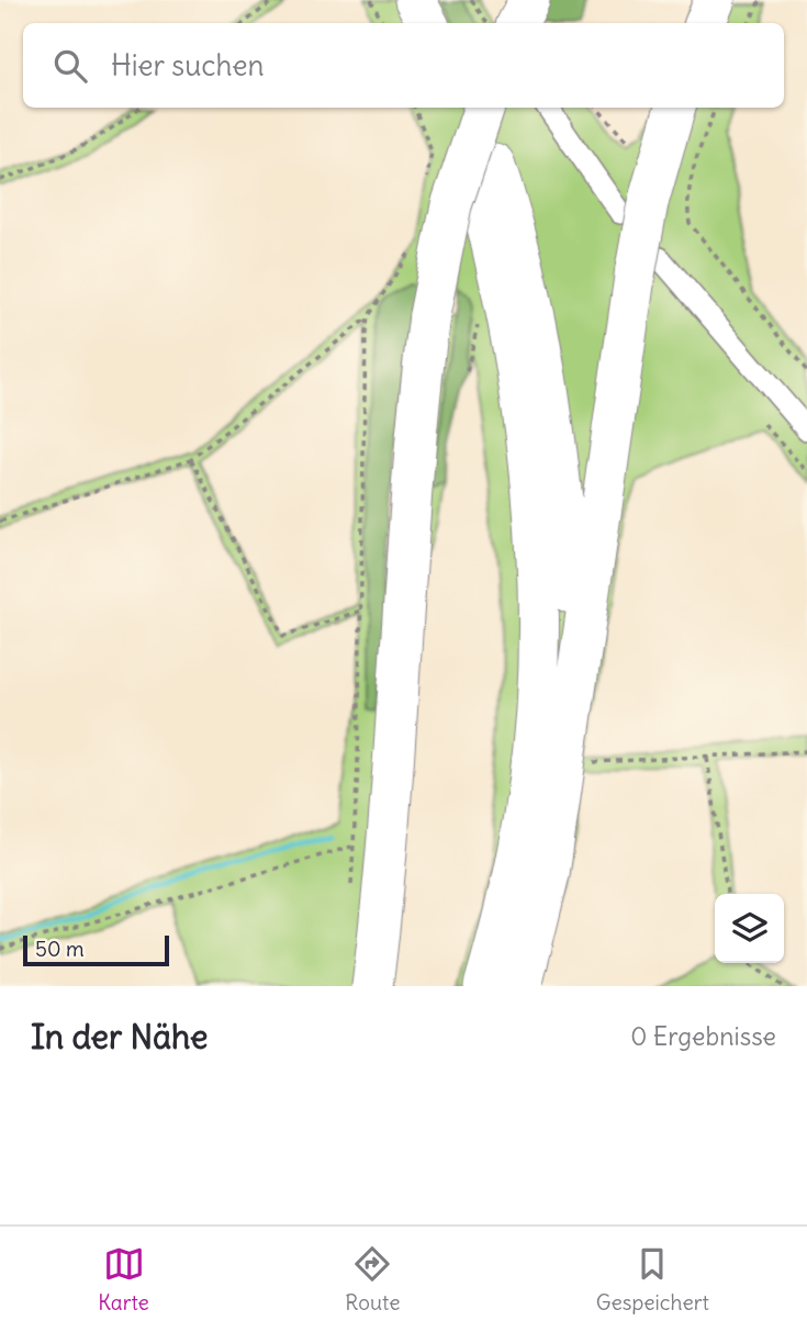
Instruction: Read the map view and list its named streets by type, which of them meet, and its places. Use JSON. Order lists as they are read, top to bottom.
{
  "scale_bar": "50 m",
  "page": {
    "search": "Hier suchen",
    "scale": "50 m",
    "heading": ["In der Nähe", "0 Ergebnisse"],
    "nav": ["Karte", "Route", "Gespeichert"]
  }
}
